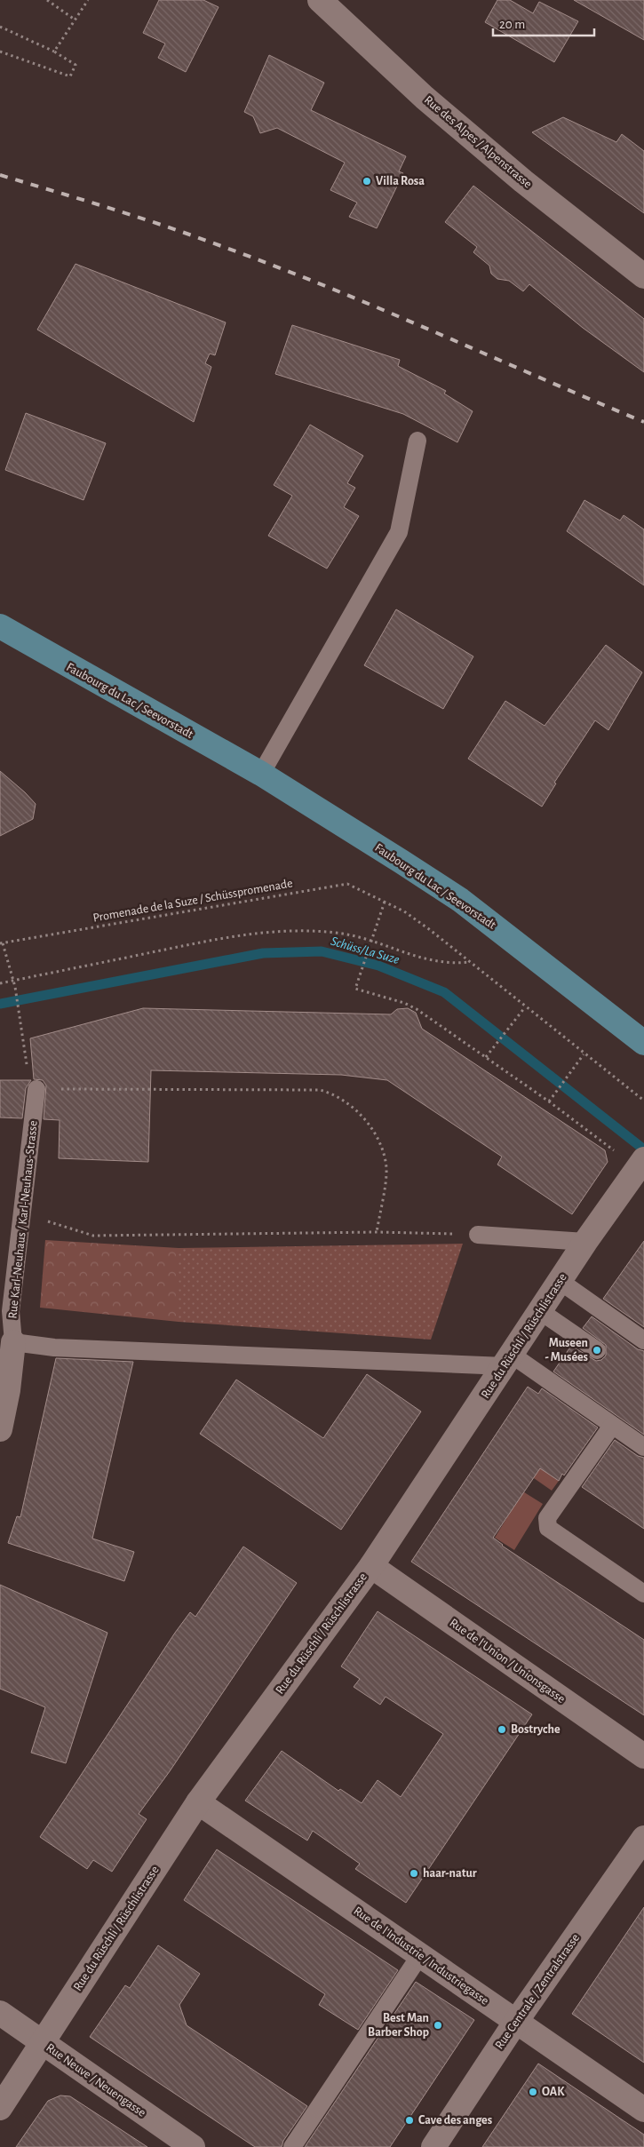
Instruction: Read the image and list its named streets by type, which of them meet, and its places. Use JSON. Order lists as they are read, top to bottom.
{
  "streets": {
    "main road": ["Faubourg du Lac / Seevorstadt"],
    "street": [
      "Rue des Alpes / Alpenstrasse",
      "Rue Karl-Neuhaus / Karl-Neuhaus-Strasse",
      "Rue du Rüschli / Rüschlistrasse",
      "Rue de l'Union / Unionsgasse",
      "Rue de l'Industrie / Industriegasse",
      "Rue Centrale / Zentralstrasse",
      "Rue Neuve / Neuengasse"
    ],
    "path": ["Promenade de la Suze / Schüsspromenade"]
  },
  "crossings": [
    ["Rue du Rüschli / Rüschlistrasse", "Rue de l'Union / Unionsgasse"],
    ["Rue du Rüschli / Rüschlistrasse", "Rue de l'Industrie / Industriegasse"],
    ["Rue du Rüschli / Rüschlistrasse", "Rue Neuve / Neuengasse"],
    ["Rue de l'Industrie / Industriegasse", "Rue Centrale / Zentralstrasse"]
  ],
  "water": ["Schüss/La Suze"],
  "places": [
    "Villa Rosa",
    "Museen - Musées",
    "Bostryche",
    "haar-natur",
    "Best Man Barber Shop",
    "OAK",
    "Cave des anges"
  ],
  "scale_bar": "20 m"
}
